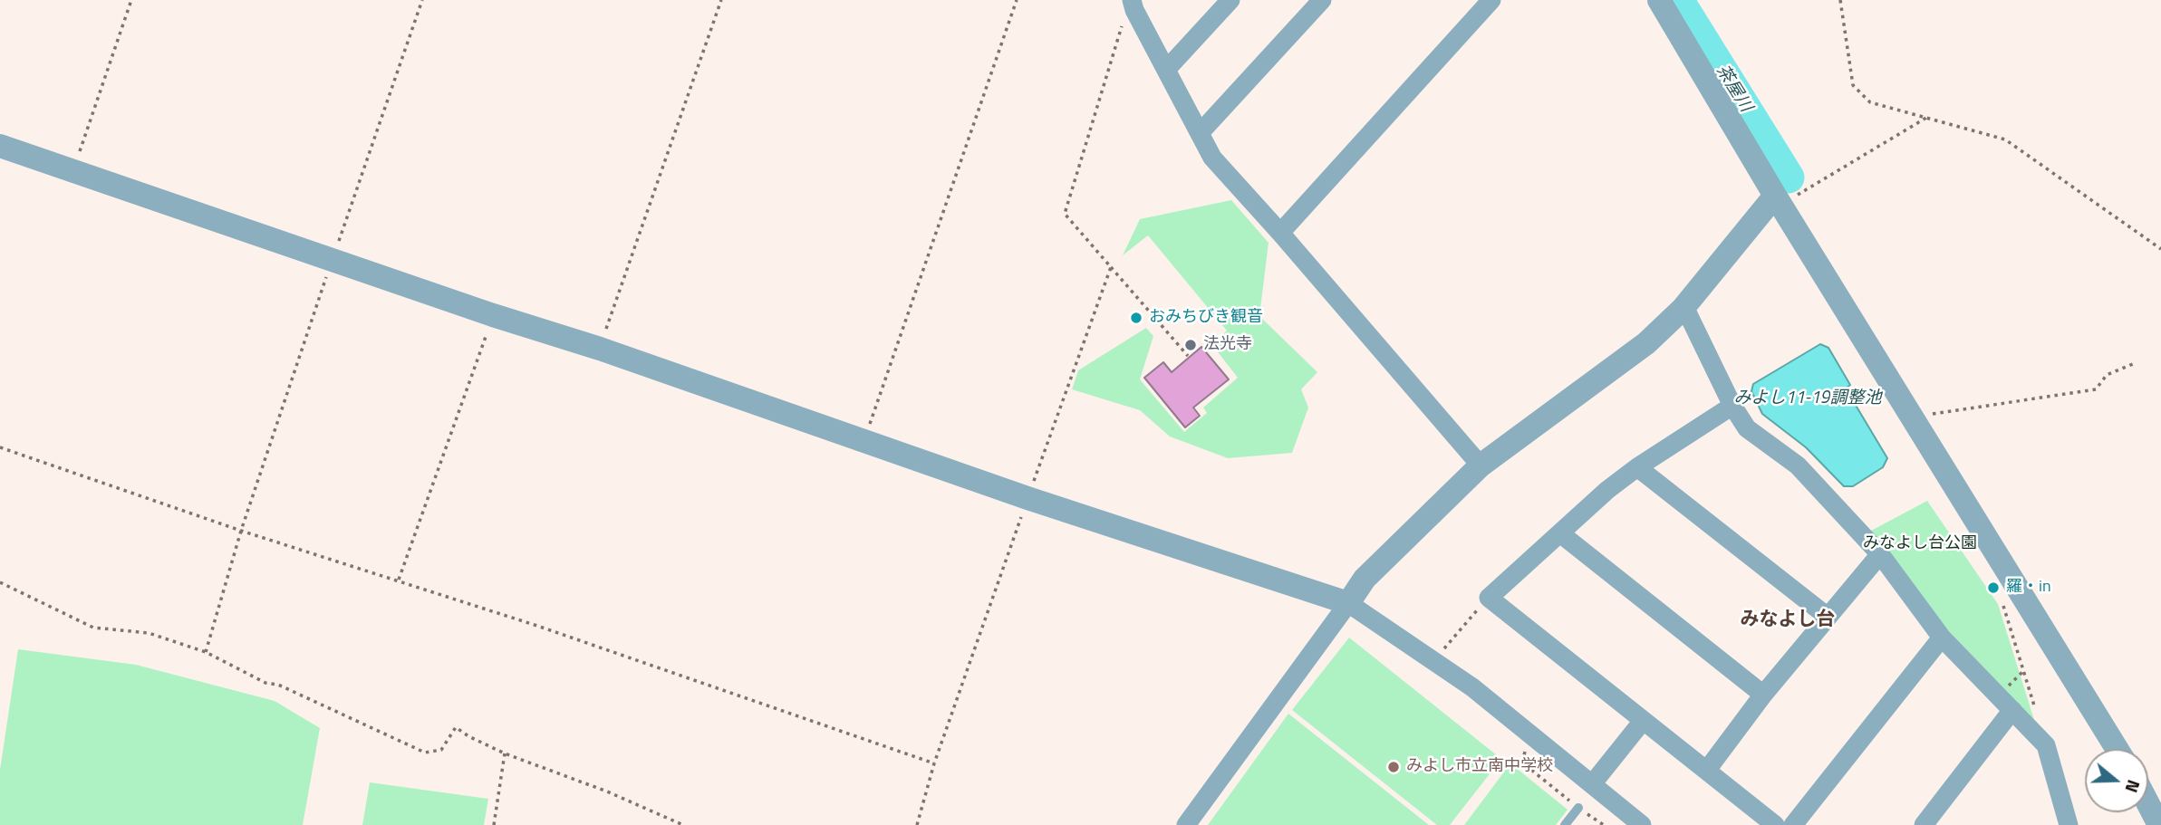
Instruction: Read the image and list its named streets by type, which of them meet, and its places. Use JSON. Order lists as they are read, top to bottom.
{
  "districts": ["みなよし台"],
  "water": ["茶屋川", "みよし11-19調整池"],
  "parks": ["みなよし台公園"],
  "places": [
    "おみちびき観音",
    "法光寺",
    "羅・in",
    "みよし市立南中学校"
  ],
  "north": "right"
}
